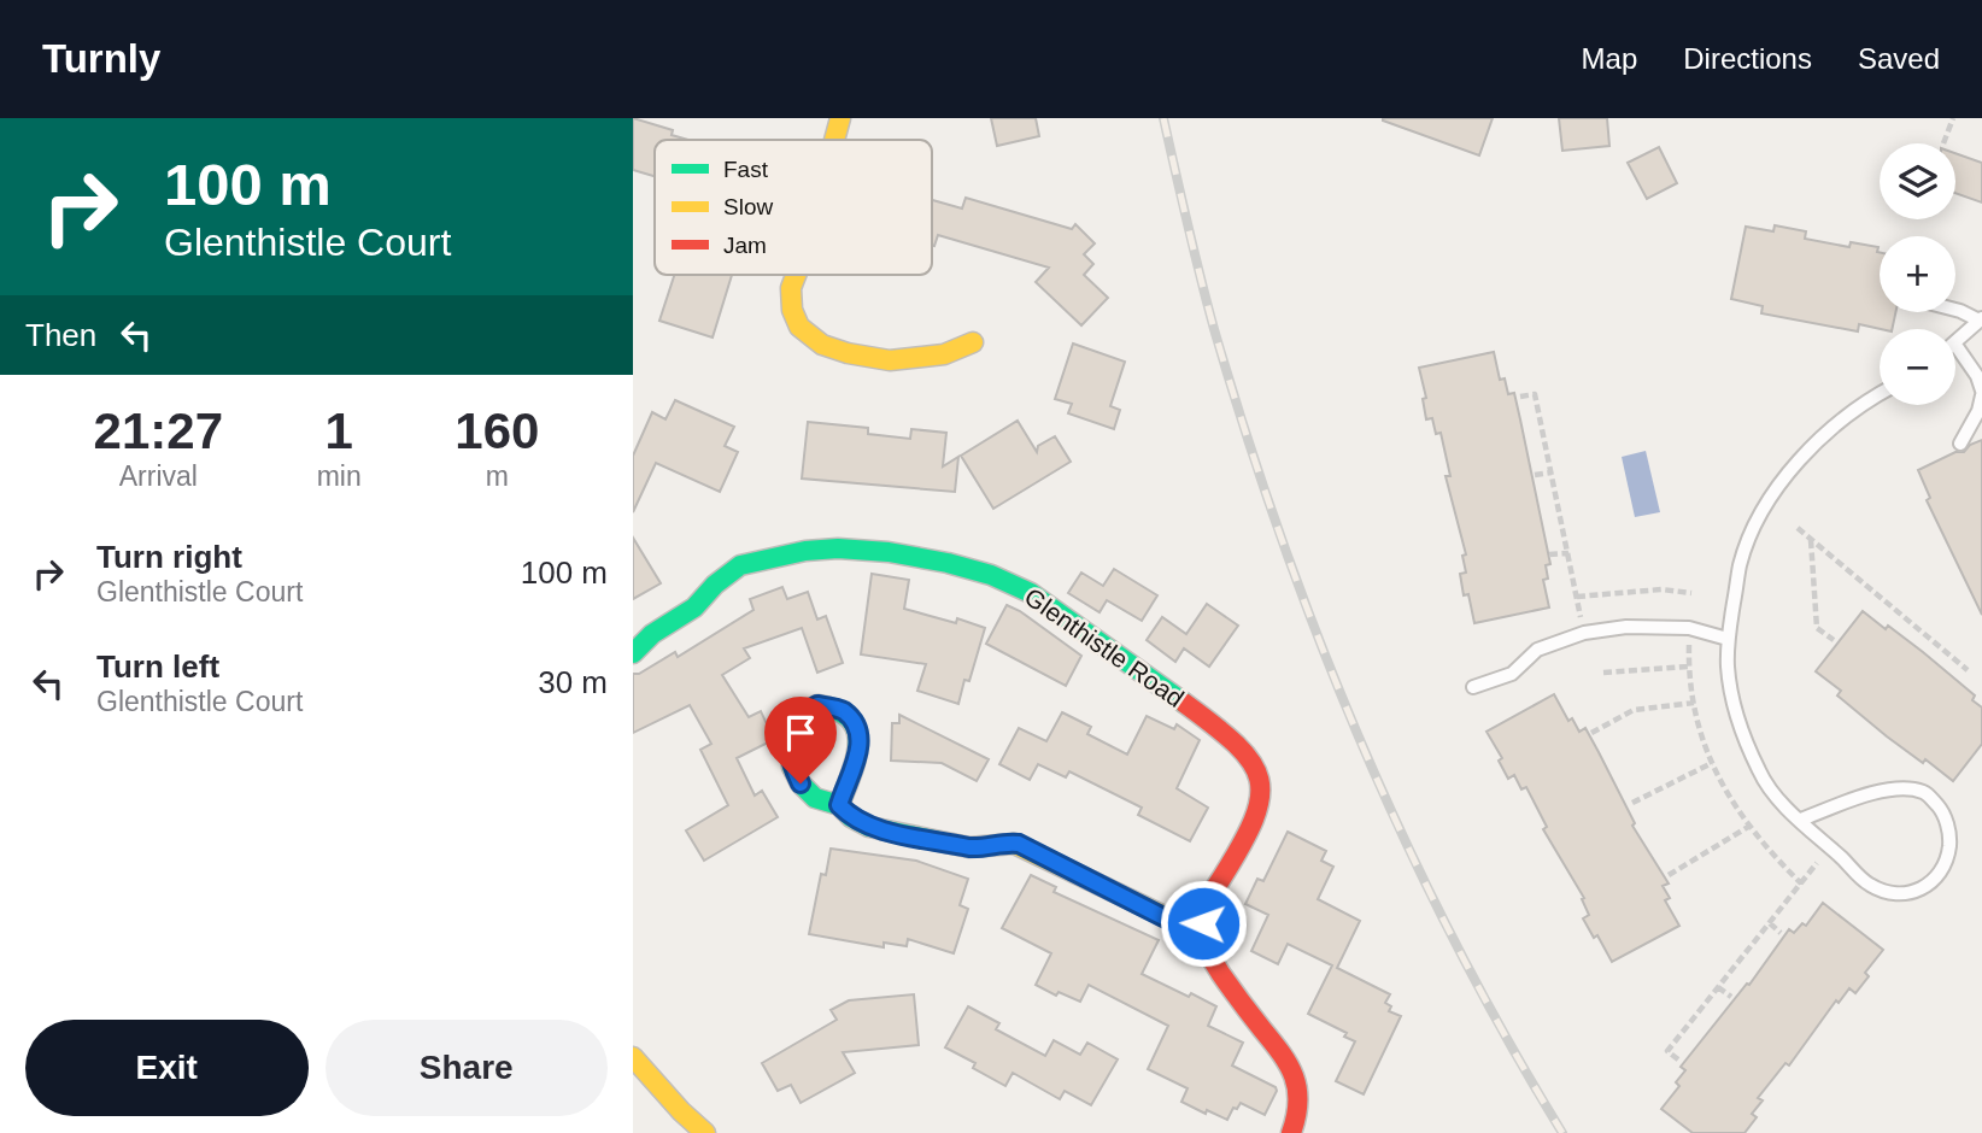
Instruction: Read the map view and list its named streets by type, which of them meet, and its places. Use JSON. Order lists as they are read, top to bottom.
{
  "streets": {
    "street": ["Glenthistle Road"]
  },
  "legend": ["Fast", "Slow", "Jam"],
  "page": {
    "header": "Turnly",
    "nav": ["Map", "Directions", "Saved"],
    "turn": ["100 m", "Glenthistle Court"],
    "map_buttons": ["+", "−"],
    "then": "Then",
    "eta": [
      "21:27",
      "Arrival",
      "1",
      "min",
      "160",
      "m"
    ],
    "list": [
      {
        "name": "Turn right",
        "note": "Glenthistle Court",
        "value": "100 m"
      },
      {
        "name": "Turn left",
        "note": "Glenthistle Court",
        "value": "30 m"
      }
    ],
    "buttons": ["Exit", "Share"]
  }
}
